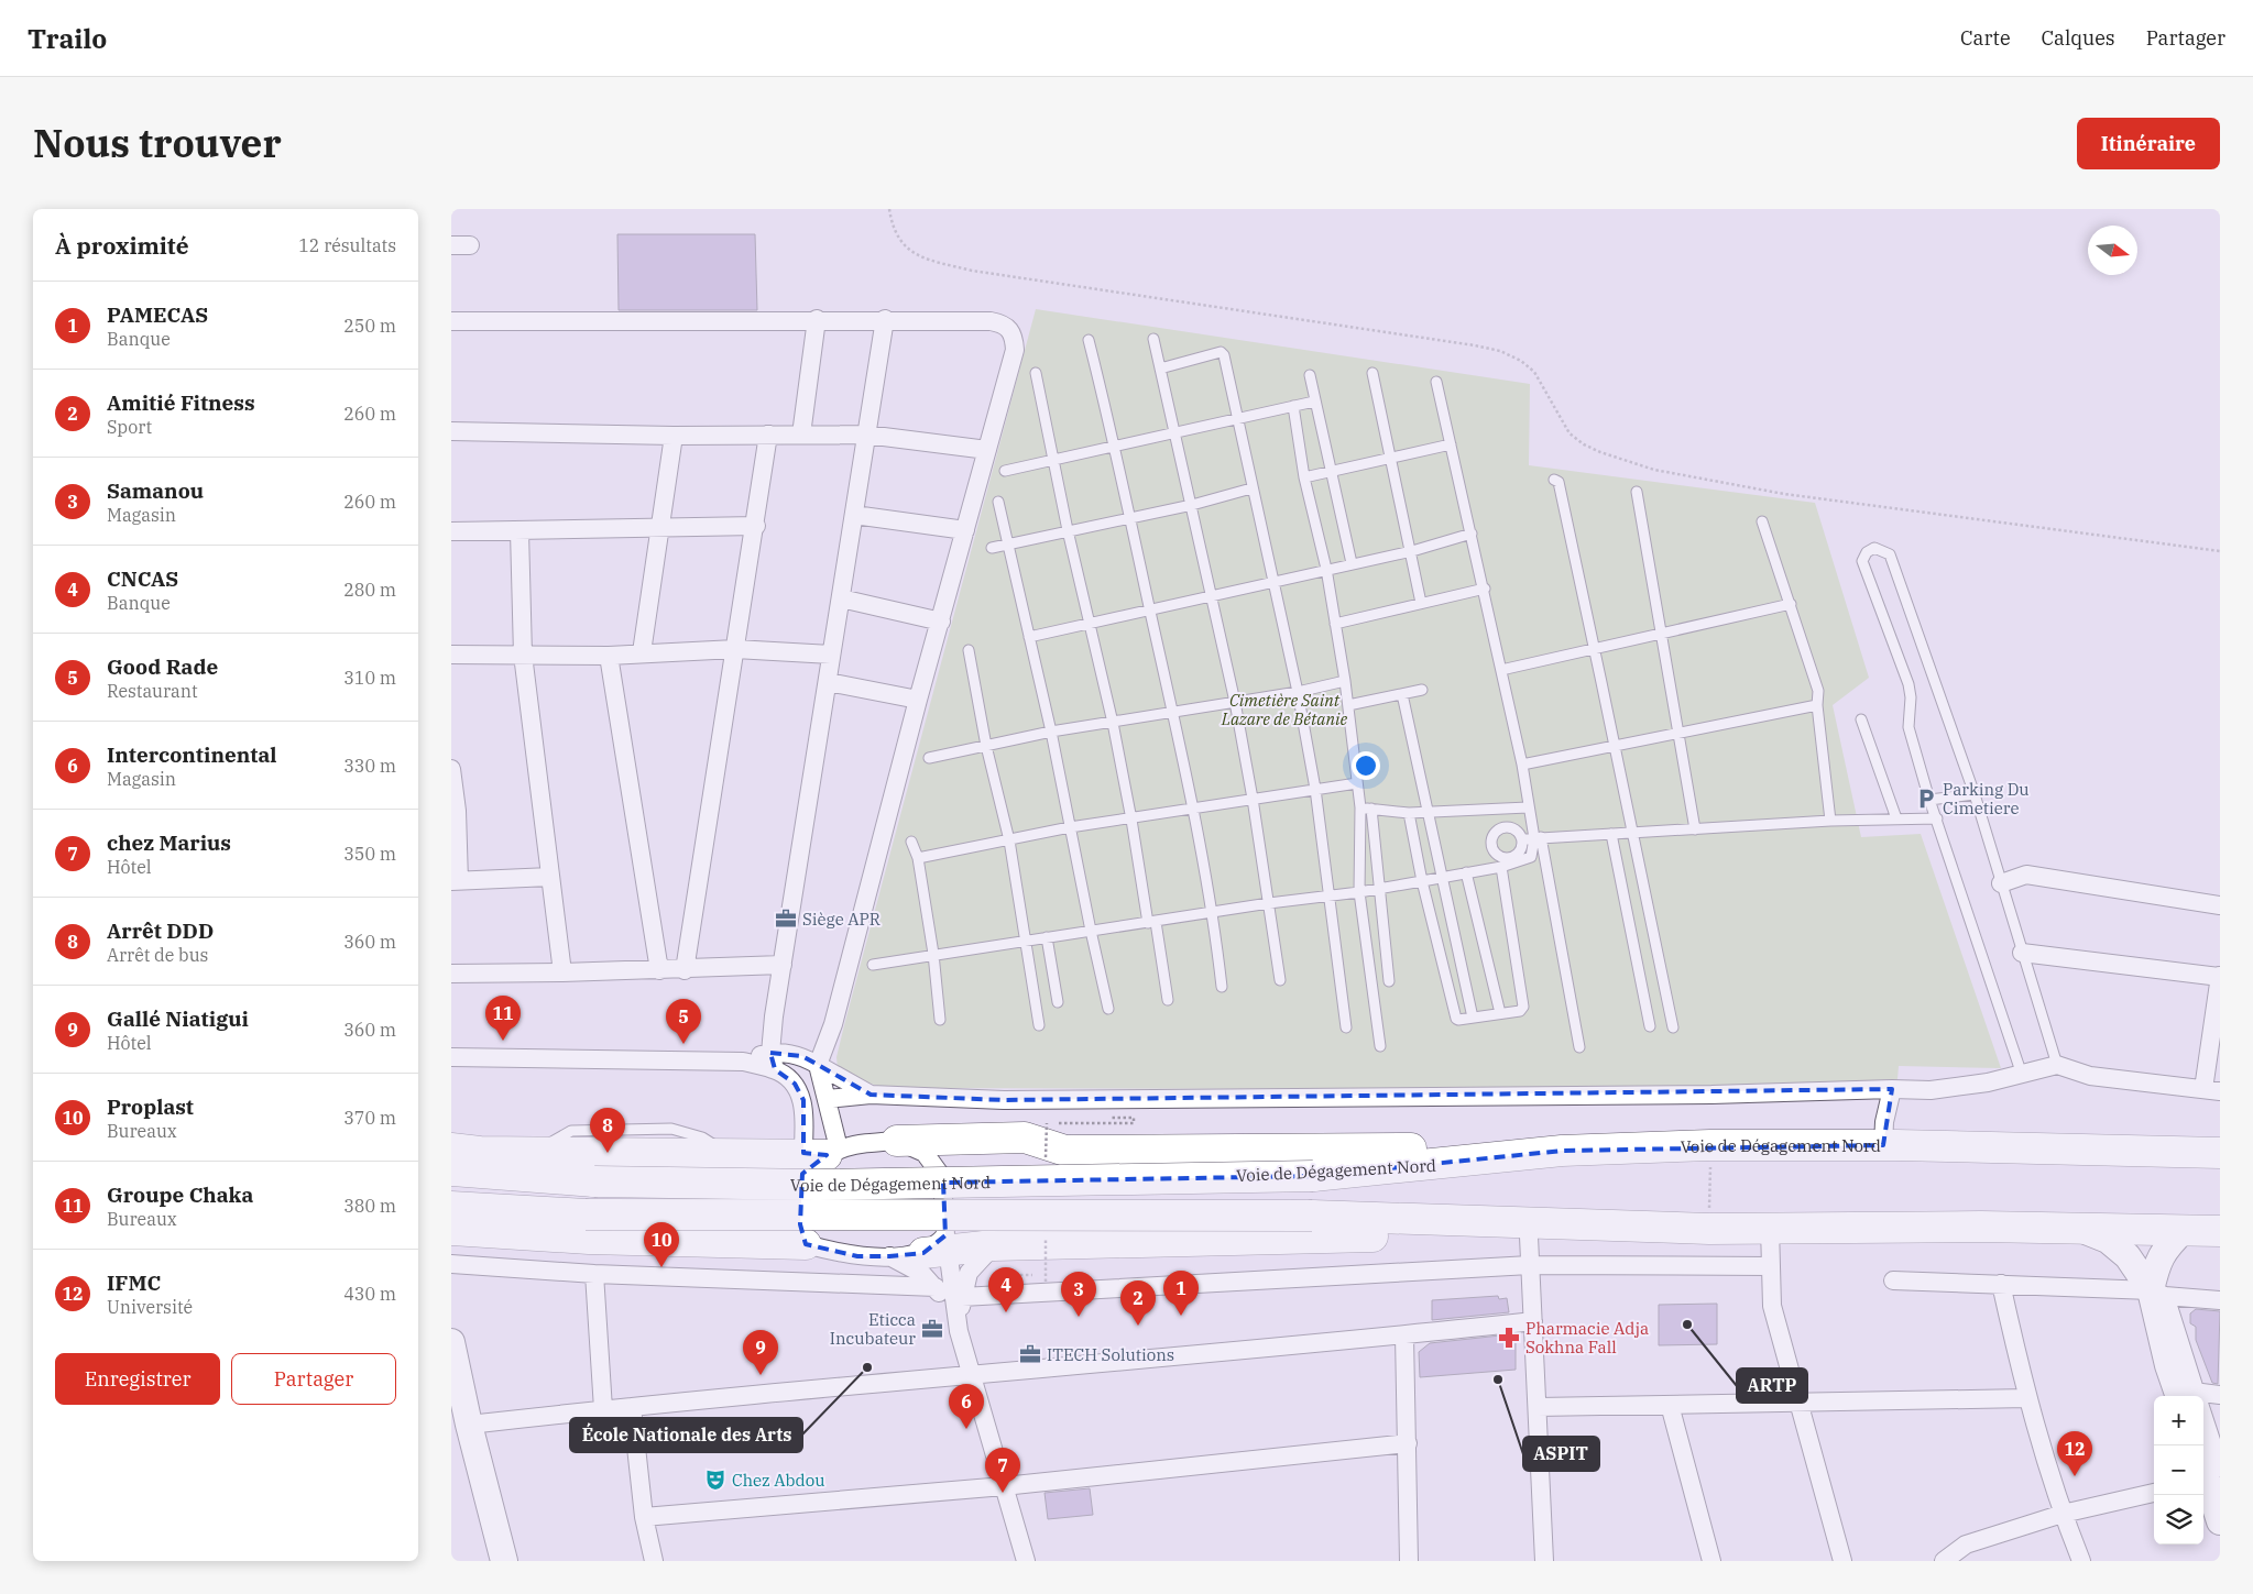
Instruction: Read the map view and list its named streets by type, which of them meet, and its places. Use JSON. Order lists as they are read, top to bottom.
{
  "streets": {
    "highway": ["Voie de Dégagement Nord"]
  },
  "parks": ["Cimetière Saint Lazare de Bétanie"],
  "places": {
    "parking": ["Parking Du Cimetiere"],
    "office": ["Siège APR", "Eticca Incubateur", "ITECH Solutions"],
    "other": ["ARTP", "École Nationale des Arts", "ASPIT"],
    "pharmacy": ["Pharmacie Adja Sokhna Fall"],
    "theatre": ["Chez Abdou"]
  },
  "north": "right",
  "page": {
    "header": "Trailo",
    "nav": ["Carte", "Calques", "Partager"],
    "title": "Nous trouver",
    "buttons": [
      "Itinéraire",
      ["Enregistrer", "Partager"]
    ],
    "heading": ["À proximité", "12 résultats"],
    "list": [
      {
        "mark": "1",
        "name": "PAMECAS",
        "note": "Banque",
        "value": "250 m"
      },
      {
        "mark": "2",
        "name": "Amitié Fitness",
        "note": "Sport",
        "value": "260 m"
      },
      {
        "mark": "3",
        "name": "Samanou",
        "note": "Magasin",
        "value": "260 m"
      },
      {
        "mark": "4",
        "name": "CNCAS",
        "note": "Banque",
        "value": "280 m"
      },
      {
        "mark": "5",
        "name": "Good Rade",
        "note": "Restaurant",
        "value": "310 m"
      },
      {
        "mark": "6",
        "name": "Intercontinental",
        "note": "Magasin",
        "value": "330 m"
      },
      {
        "mark": "7",
        "name": "chez Marius",
        "note": "Hôtel",
        "value": "350 m"
      },
      {
        "mark": "8",
        "name": "Arrêt DDD",
        "note": "Arrêt de bus",
        "value": "360 m"
      },
      {
        "mark": "9",
        "name": "Gallé Niatigui",
        "note": "Hôtel",
        "value": "360 m"
      },
      {
        "mark": "10",
        "name": "Proplast",
        "note": "Bureaux",
        "value": "370 m"
      },
      {
        "mark": "11",
        "name": "Groupe Chaka",
        "note": "Bureaux",
        "value": "380 m"
      },
      {
        "mark": "12",
        "name": "IFMC",
        "note": "Université",
        "value": "430 m"
      }
    ],
    "pins": [
      "11",
      "5",
      "8",
      "10",
      "4",
      "1",
      "3",
      "2",
      "9",
      "6",
      "12",
      "7"
    ],
    "map_buttons": ["+", "−"]
  }
}
